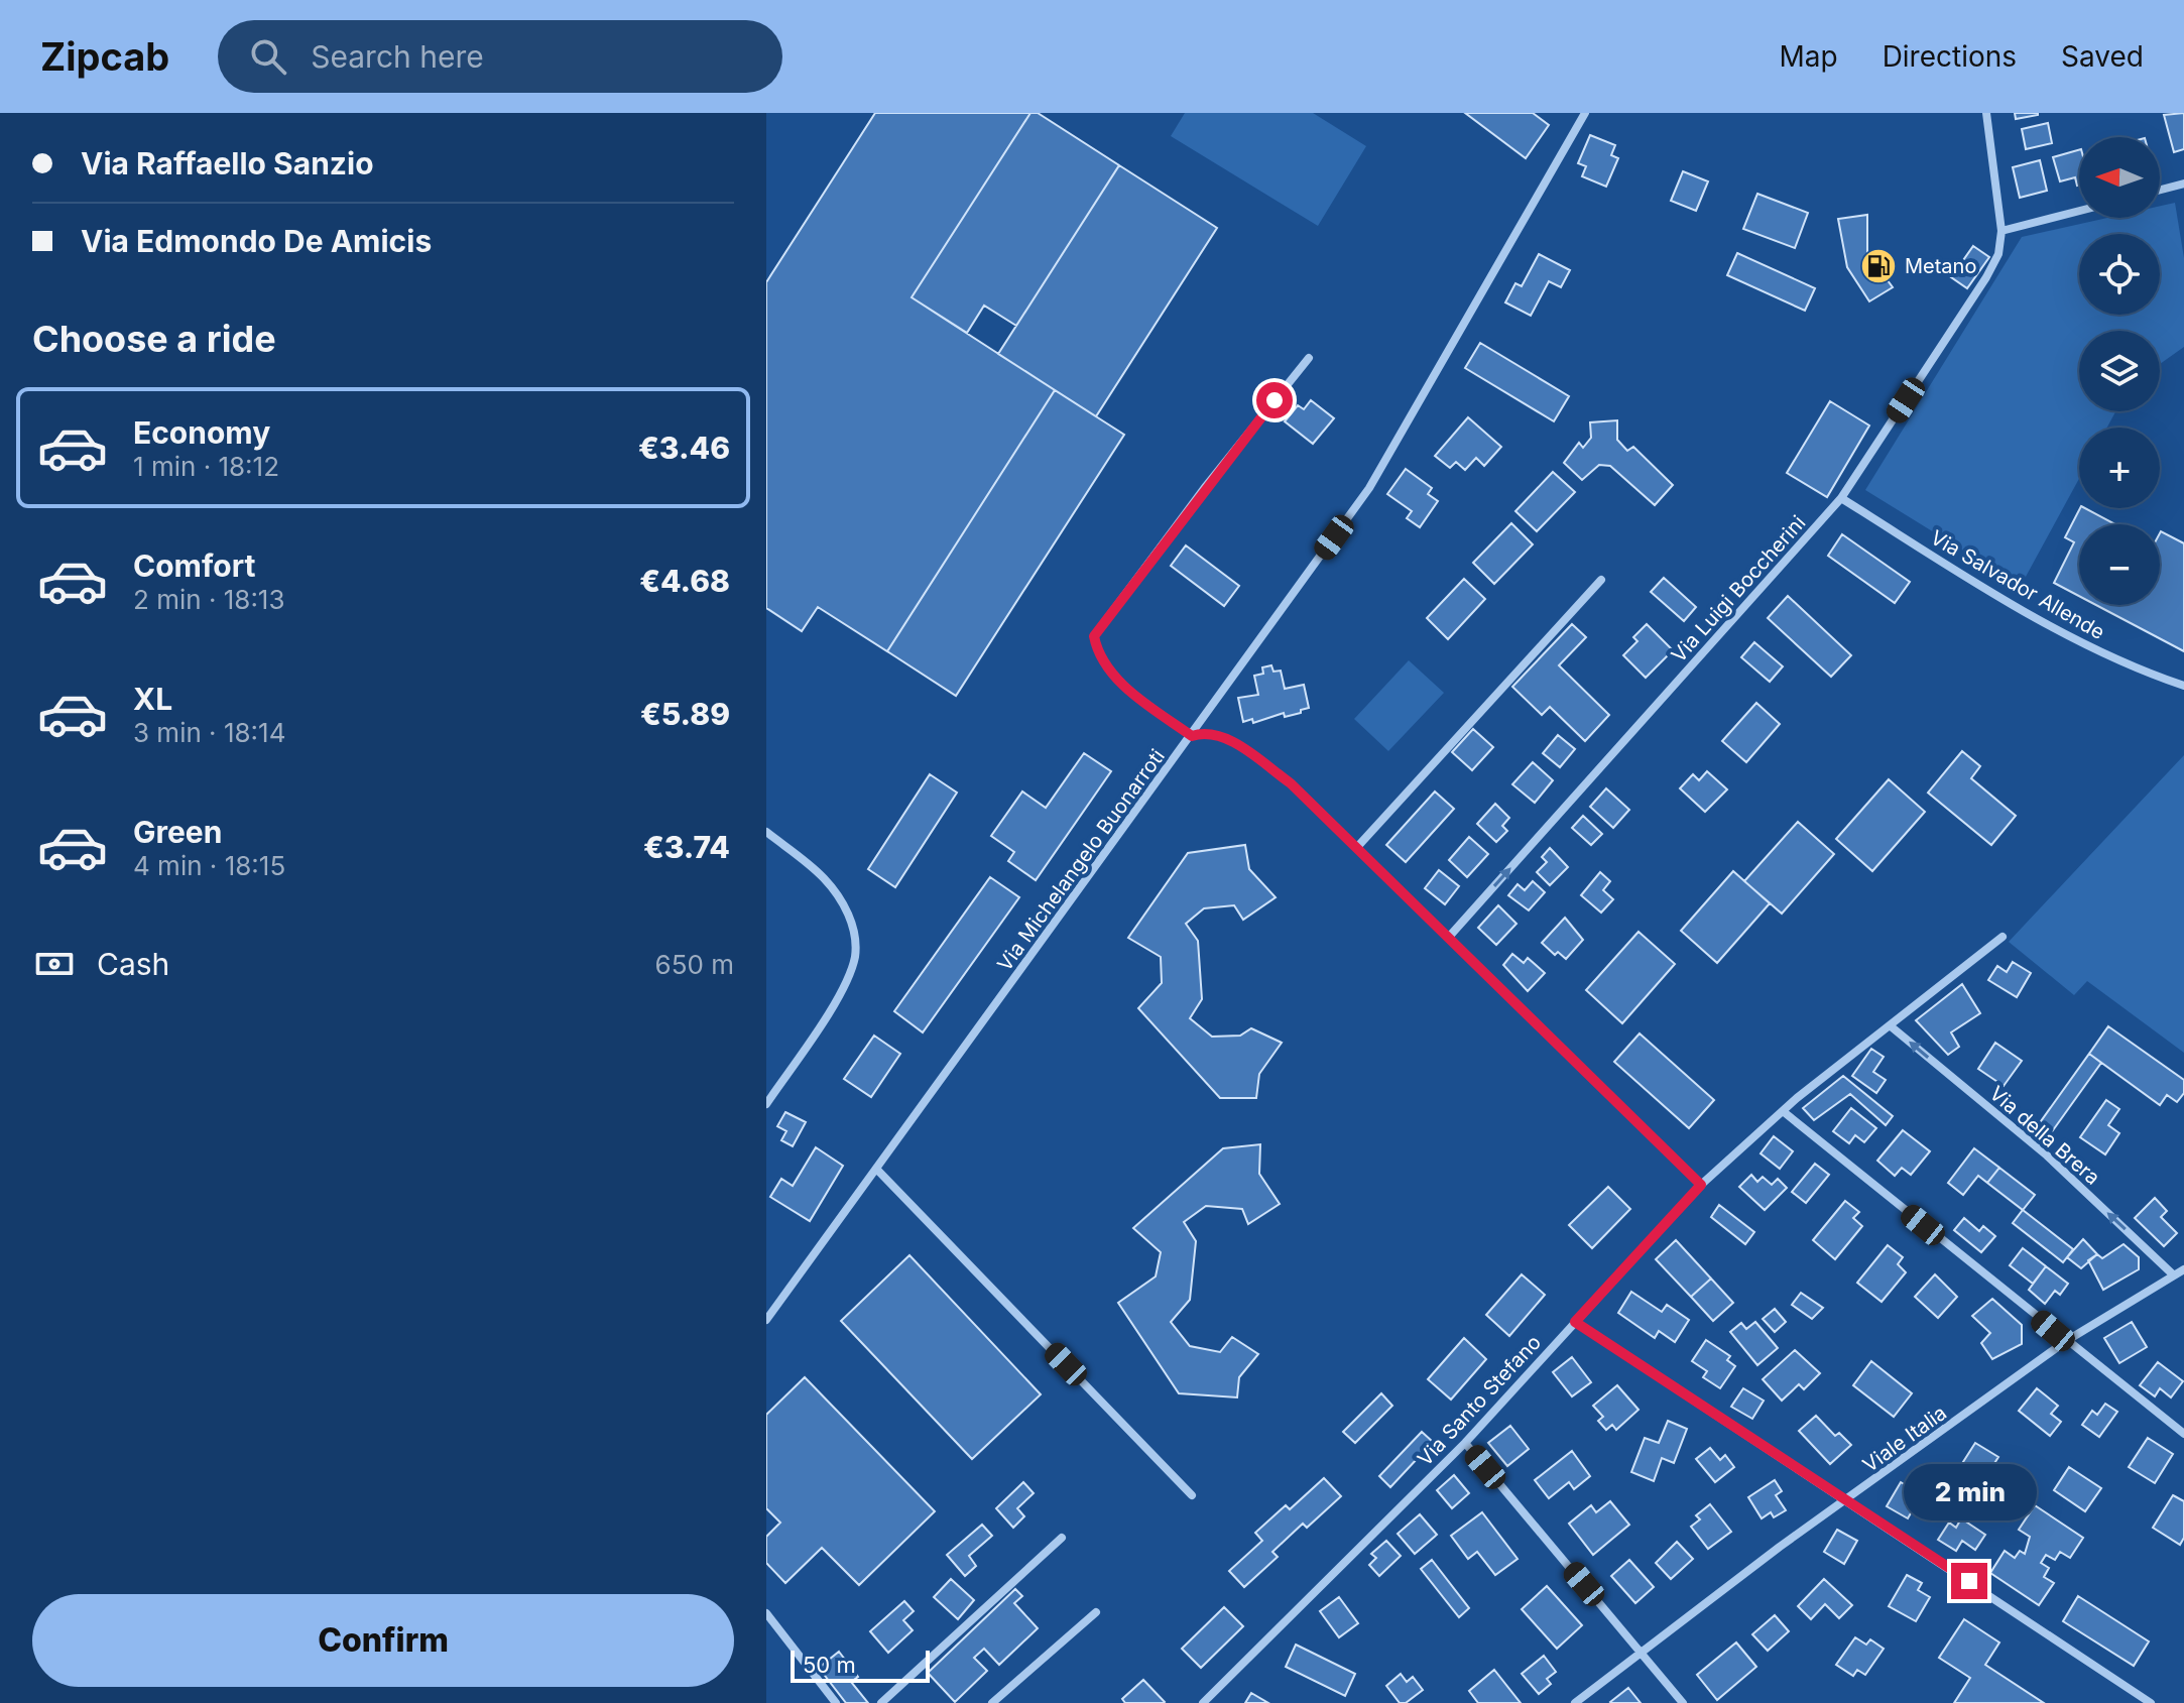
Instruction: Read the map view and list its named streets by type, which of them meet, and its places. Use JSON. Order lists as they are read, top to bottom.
{
  "streets": {
    "street": [
      "Via Salvador Allende",
      "Via Luigi Boccherini",
      "Via Michelangelo Buonarroti",
      "Via della Brera",
      "Via Santo Stefano",
      "Viale Italia"
    ]
  },
  "crossings": [
    ["Via Salvador Allende", "Via Luigi Boccherini"],
    ["Via della Brera", "Via Santo Stefano"],
    ["Via della Brera", "Viale Italia"]
  ],
  "one_way": ["Via Luigi Boccherini", "Via della Brera"],
  "places": {
    "fuel station": ["Metano"]
  },
  "scale_bar": "50 m",
  "north": "left",
  "page": {
    "header": "Zipcab",
    "search": "Search here",
    "nav": ["Map", "Directions", "Saved"],
    "banner": ["Via Raffaello Sanzio", "Via Edmondo De Amicis"],
    "map_buttons": ["+", "−"],
    "heading": "Choose a ride",
    "list": [
      {
        "name": "Economy",
        "note": "1 min · 18:12",
        "value": "€3.46"
      },
      {
        "name": "Comfort",
        "note": "2 min · 18:13",
        "value": "€4.68"
      },
      {
        "name": "XL",
        "note": "3 min · 18:14",
        "value": "€5.89"
      },
      {
        "name": "Green",
        "note": "4 min · 18:15",
        "value": "€3.74"
      }
    ],
    "pay": ["Cash", "650 m"],
    "bubble": "2 min",
    "buttons": "Confirm",
    "scale": "50 m"
  }
}
